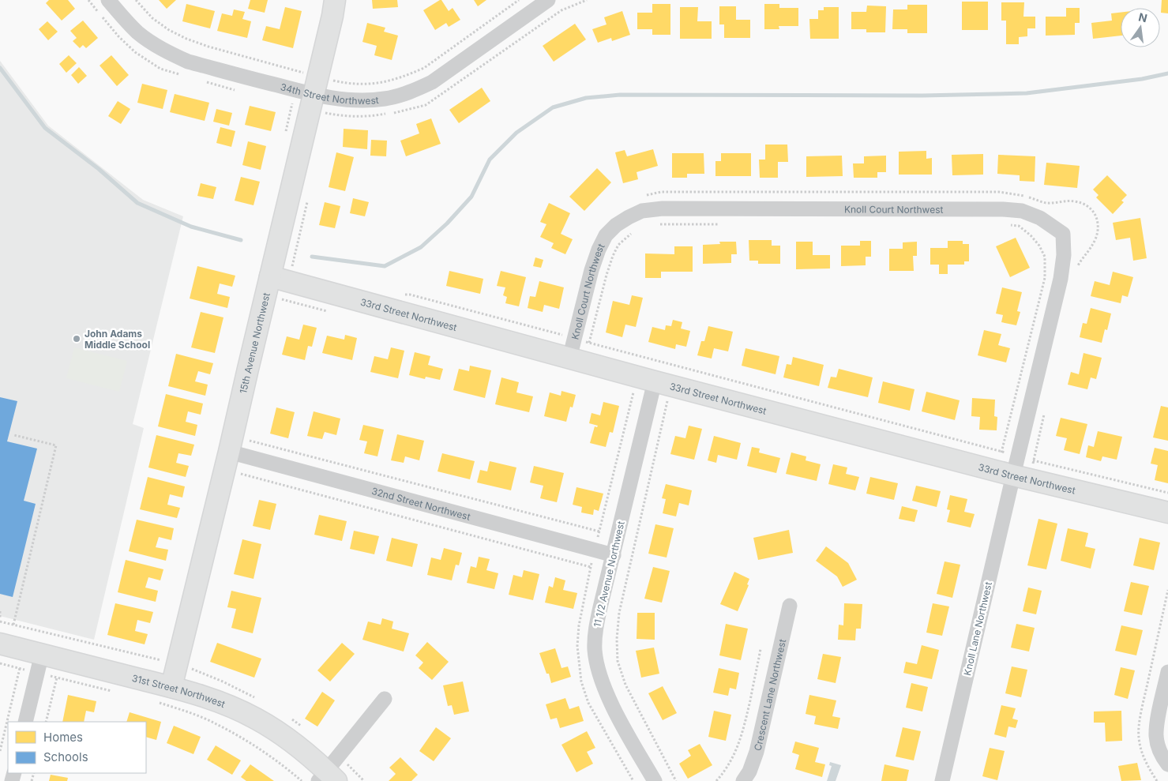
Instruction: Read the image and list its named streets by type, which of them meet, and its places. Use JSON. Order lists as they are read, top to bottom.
{
  "streets": {
    "street": [
      "34th Street Northwest",
      "Knoll Court Northwest",
      "33rd Street Northwest",
      "15th Avenue Northwest",
      "32nd Street Northwest",
      "11 1/2 Avenue Northwest",
      "Knoll Lane Northwest",
      "31st Street Northwest",
      "Crescent Lane Northwest"
    ]
  },
  "crossings": [
    ["34th Street Northwest", "15th Avenue Northwest"],
    ["Knoll Court Northwest", "33rd Street Northwest"],
    ["Knoll Court Northwest", "Knoll Lane Northwest"],
    ["33rd Street Northwest", "15th Avenue Northwest"],
    ["33rd Street Northwest", "11 1/2 Avenue Northwest"],
    ["33rd Street Northwest", "Knoll Lane Northwest"],
    ["15th Avenue Northwest", "32nd Street Northwest"],
    ["15th Avenue Northwest", "31st Street Northwest"],
    ["32nd Street Northwest", "11 1/2 Avenue Northwest"]
  ],
  "places": ["John Adams Middle School"],
  "legend": ["Homes", "Schools"],
  "north": "top"
}
